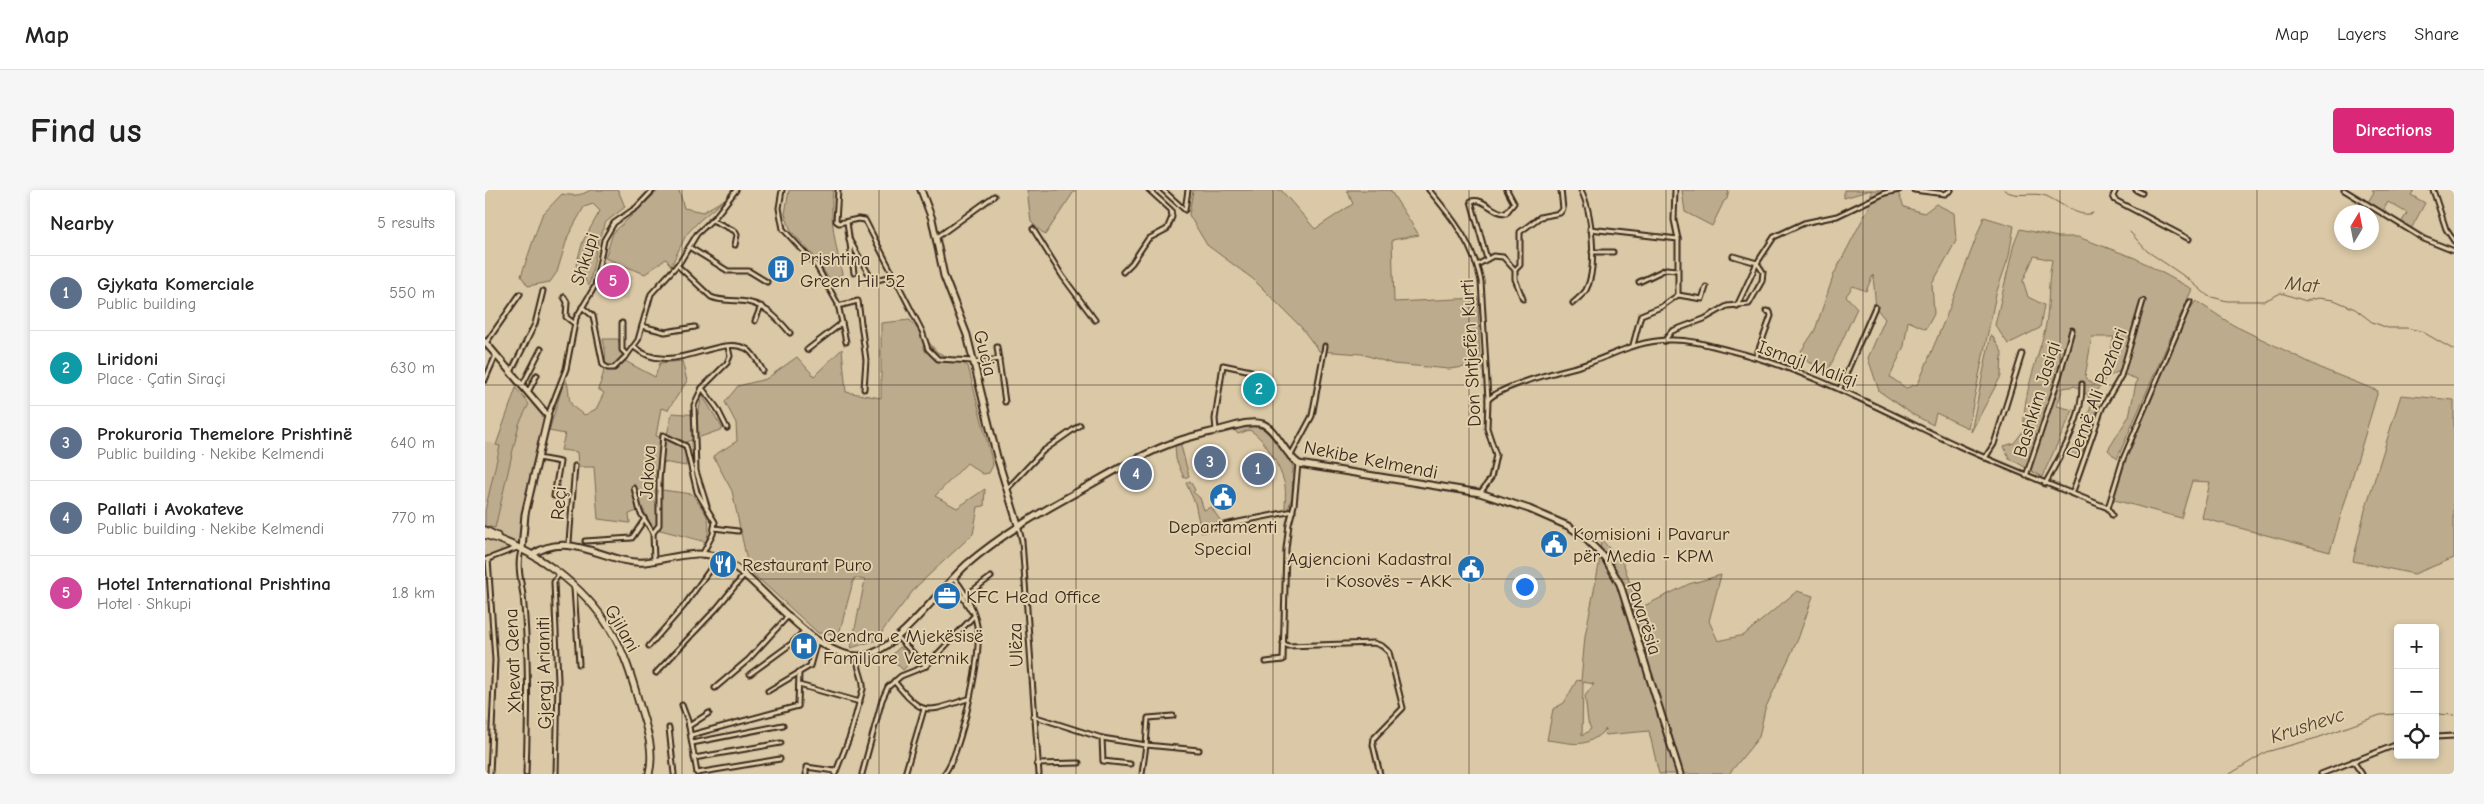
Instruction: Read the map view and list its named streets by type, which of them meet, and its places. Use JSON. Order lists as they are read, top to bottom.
{
  "streets": {
    "main road": ["Gjilani"],
    "street": [
      "Shkupi",
      "Gucia",
      "Don Shtjefën Kurti",
      "Ismajl Maliqi",
      "Demë Ali Pozhari",
      "Bashkim Jasiqi",
      "Nekibe Kelmendi",
      "Jakova",
      "Reçi",
      "Pavarësia",
      "Ulëza",
      "Xhevat Qena",
      "Gjergj Arianiti"
    ]
  },
  "crossings": [
    ["Shkupi", "Gjilani"],
    ["Shkupi", "Xhevat Qena"],
    ["Gucia", "Nekibe Kelmendi"],
    ["Gucia", "Ulëza"],
    ["Don Shtjefën Kurti", "Ismajl Maliqi"],
    ["Don Shtjefën Kurti", "Nekibe Kelmendi"],
    ["Don Shtjefën Kurti", "Pavarësia"],
    ["Ismajl Maliqi", "Demë Ali Pozhari"],
    ["Ismajl Maliqi", "Bashkim Jasiqi"],
    ["Nekibe Kelmendi", "Pavarësia"],
    ["Nekibe Kelmendi", "Ulëza"],
    ["Gjilani", "Xhevat Qena"],
    ["Gjilani", "Gjergj Arianiti"]
  ],
  "water": ["Mat", "Krushevc"],
  "places": {
    "building": ["Prishtina Green Hil 52"],
    "public building": ["Departamenti Special", "Komisioni i Pavarur për Media - KPM", "Agjencioni Kadastral i Kosovës - AKK"],
    "restaurant": ["Restaurant Puro"],
    "office": ["KFC Head Office"],
    "hospital": ["Qendra e Mjekësisë Familjare Veternik"]
  },
  "north": "top",
  "page": {
    "header": "Map",
    "nav": ["Map", "Layers", "Share"],
    "buttons": "Directions",
    "title": "Find us",
    "heading": ["Nearby", "5 results"],
    "list": [
      {
        "mark": "1",
        "name": "Gjykata Komerciale",
        "note": "Public building",
        "value": "550 m"
      },
      {
        "mark": "2",
        "name": "Liridoni",
        "note": "Place · Çatin Siraçi",
        "value": "630 m"
      },
      {
        "mark": "3",
        "name": "Prokuroria Themelore Prishtinë",
        "note": "Public building · Nekibe Kelmendi",
        "value": "640 m"
      },
      {
        "mark": "4",
        "name": "Pallati i Avokateve",
        "note": "Public building · Nekibe Kelmendi",
        "value": "770 m"
      },
      {
        "mark": "5",
        "name": "Hotel International Prishtina",
        "note": "Hotel · Shkupi",
        "value": "1.8 km"
      }
    ],
    "pins": [
      "5",
      "2",
      "3",
      "1",
      "4"
    ],
    "map_buttons": ["+", "−"]
  }
}
